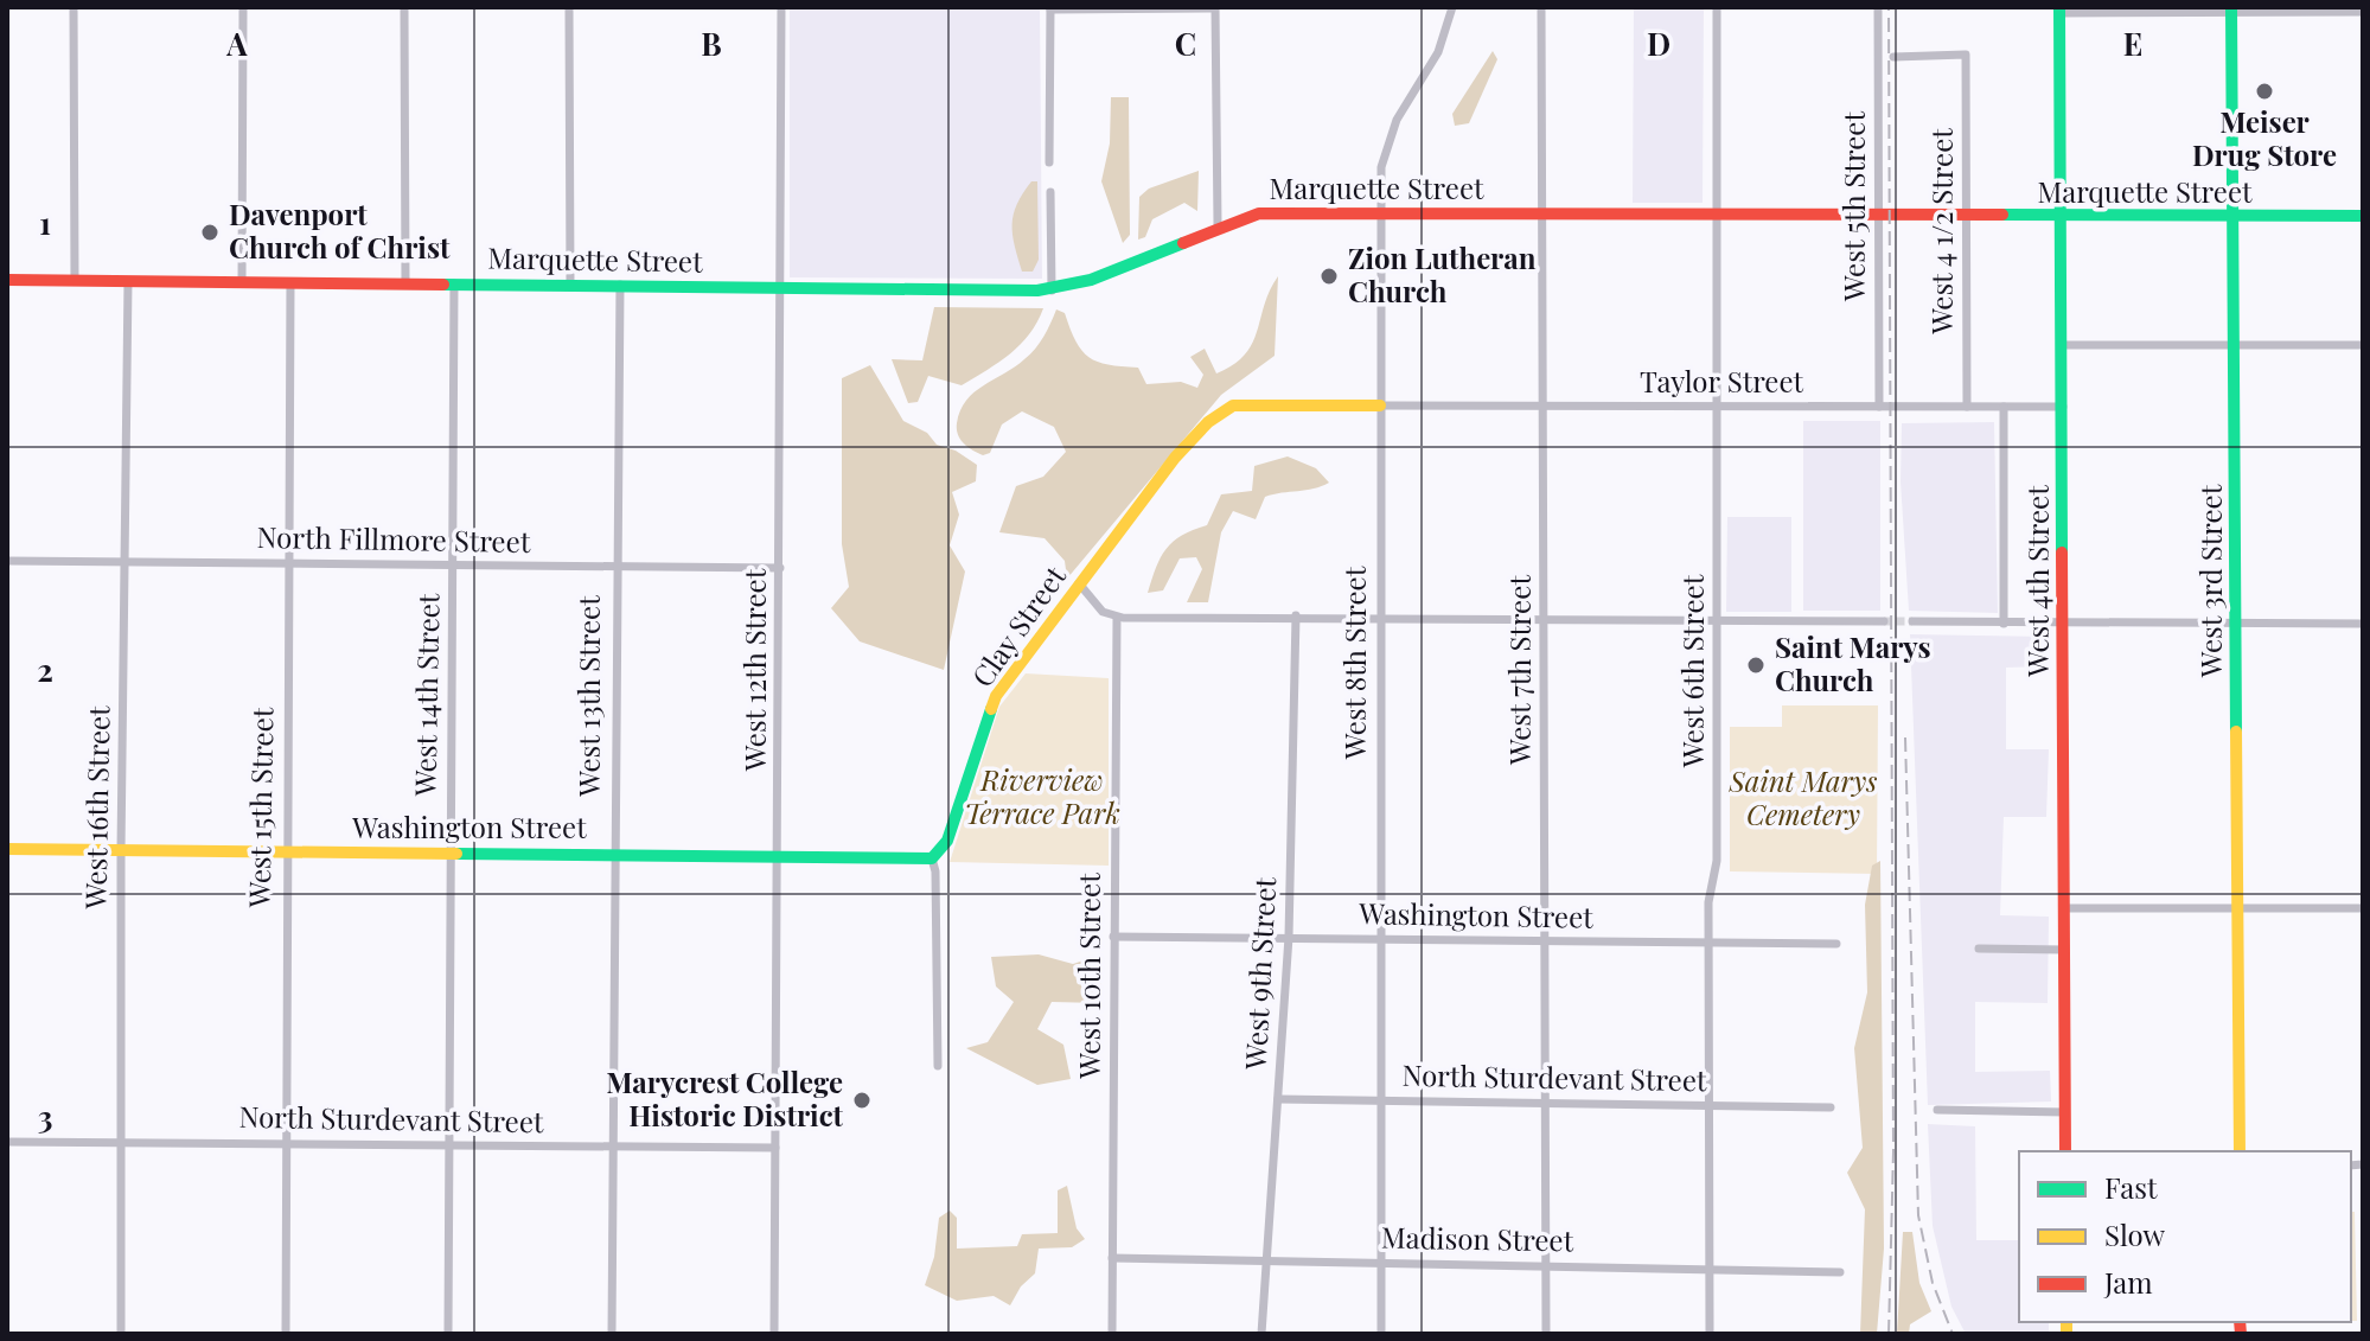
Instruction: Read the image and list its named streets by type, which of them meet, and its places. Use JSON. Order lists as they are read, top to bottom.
{
  "streets": {
    "street": [
      "Marquette Street",
      "West 5th Street",
      "West 4 1/2 Street",
      "Taylor Street",
      "North Fillmore Street",
      "West 4th Street",
      "West 3rd Street",
      "Clay Street",
      "West 8th Street",
      "West 12th Street",
      "West 7th Street",
      "West 6th Street",
      "West 14th Street",
      "West 13th Street",
      "West 16th Street",
      "West 15th Street",
      "Washington Street",
      "West 9th Street",
      "West 10th Street",
      "North Sturdevant Street",
      "Madison Street"
    ]
  },
  "crossings": [
    ["Marquette Street", "West 5th Street"],
    ["Marquette Street", "West 4 1/2 Street"],
    ["Marquette Street", "West 4th Street"],
    ["Marquette Street", "West 3rd Street"],
    ["Marquette Street", "West 8th Street"],
    ["Marquette Street", "West 12th Street"],
    ["Marquette Street", "West 7th Street"],
    ["Marquette Street", "West 6th Street"],
    ["Marquette Street", "West 14th Street"],
    ["Marquette Street", "West 13th Street"],
    ["Marquette Street", "West 16th Street"],
    ["Marquette Street", "West 15th Street"],
    ["West 5th Street", "Taylor Street"],
    ["West 4 1/2 Street", "Taylor Street"],
    ["Taylor Street", "West 4th Street"],
    ["Taylor Street", "Clay Street"],
    ["Taylor Street", "West 8th Street"],
    ["Taylor Street", "West 7th Street"],
    ["Taylor Street", "West 6th Street"],
    ["North Fillmore Street", "West 12th Street"],
    ["North Fillmore Street", "West 14th Street"],
    ["North Fillmore Street", "West 13th Street"],
    ["North Fillmore Street", "West 16th Street"],
    ["North Fillmore Street", "West 15th Street"],
    ["Clay Street", "West 8th Street"],
    ["Clay Street", "Washington Street"],
    ["West 8th Street", "Washington Street"],
    ["West 8th Street", "North Sturdevant Street"],
    ["West 8th Street", "Madison Street"],
    ["West 12th Street", "Washington Street"],
    ["West 12th Street", "North Sturdevant Street"],
    ["West 7th Street", "Washington Street"],
    ["West 7th Street", "North Sturdevant Street"],
    ["West 7th Street", "Madison Street"],
    ["West 6th Street", "Washington Street"],
    ["West 6th Street", "North Sturdevant Street"],
    ["West 6th Street", "Madison Street"],
    ["West 14th Street", "Washington Street"],
    ["West 14th Street", "North Sturdevant Street"],
    ["West 13th Street", "Washington Street"],
    ["West 13th Street", "North Sturdevant Street"],
    ["West 16th Street", "Washington Street"],
    ["West 16th Street", "North Sturdevant Street"],
    ["West 15th Street", "Washington Street"],
    ["West 15th Street", "North Sturdevant Street"],
    ["Washington Street", "West 9th Street"],
    ["Washington Street", "West 10th Street"],
    ["West 9th Street", "North Sturdevant Street"],
    ["West 9th Street", "Madison Street"],
    ["West 10th Street", "Madison Street"]
  ],
  "parks": ["Riverview Terrace Park", "Saint Marys Cemetery"],
  "places": [
    "Meiser Drug Store",
    "Davenport Church of Christ",
    "Zion Lutheran Church",
    "Saint Marys Church",
    "Marycrest College Historic District"
  ],
  "legend": ["Fast", "Slow", "Jam"],
  "grid": {
    "columns": [
      "A",
      "B",
      "C",
      "D",
      "E"
    ],
    "rows": ["1", "2", "3"]
  }
}
